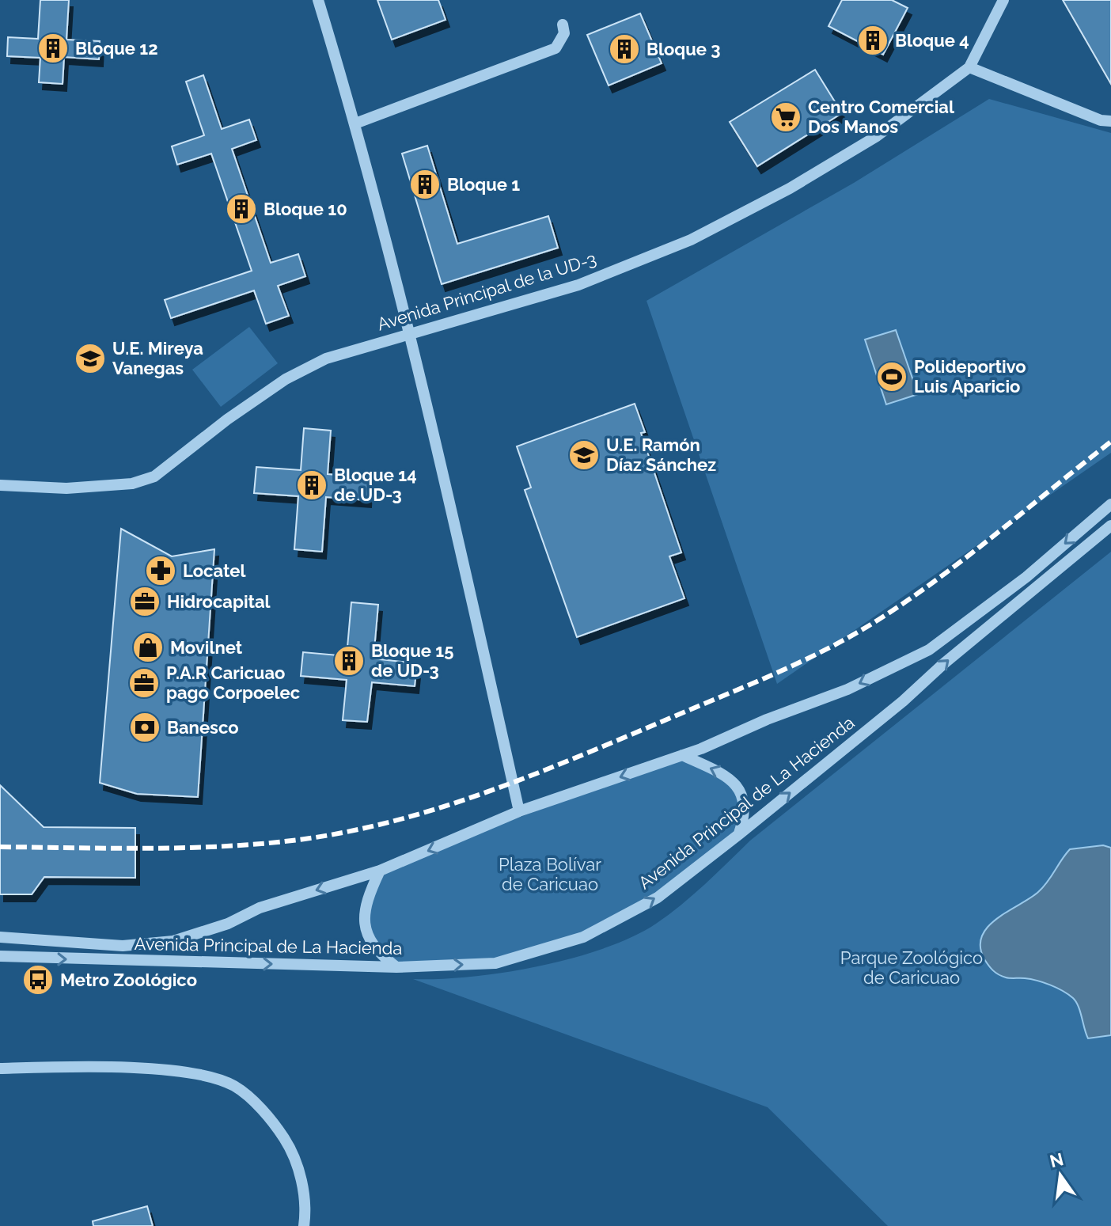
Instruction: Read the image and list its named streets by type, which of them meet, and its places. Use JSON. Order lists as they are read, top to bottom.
{
  "streets": {
    "street": ["Avenida Principal de la UD-3", "Avenida Principal de La Hacienda"]
  },
  "parks": ["Plaza Bolívar de Caricuao", "Parque Zoológico de Caricuao"],
  "places": {
    "building": [
      "Bloque 4",
      "Bloque 12",
      "Bloque 3",
      "Bloque 1",
      "Bloque 10",
      "Bloque 14 de UD-3",
      "Bloque 15 de UD-3"
    ],
    "supermarket": ["Centro Comercial Dos Manos"],
    "school or university": ["U.E. Mireya Vanegas", "U.E. Ramón Díaz Sánchez"],
    "sports": ["Polideportivo Luis Aparicio"],
    "pharmacy": ["Locatel"],
    "office": ["Hidrocapital", "P.A.R Caricuao pago Corpoelec"],
    "shop": ["Movilnet"],
    "bank": ["Banesco"],
    "bus stop": ["Metro Zoológico"]
  },
  "north": "top"
}
